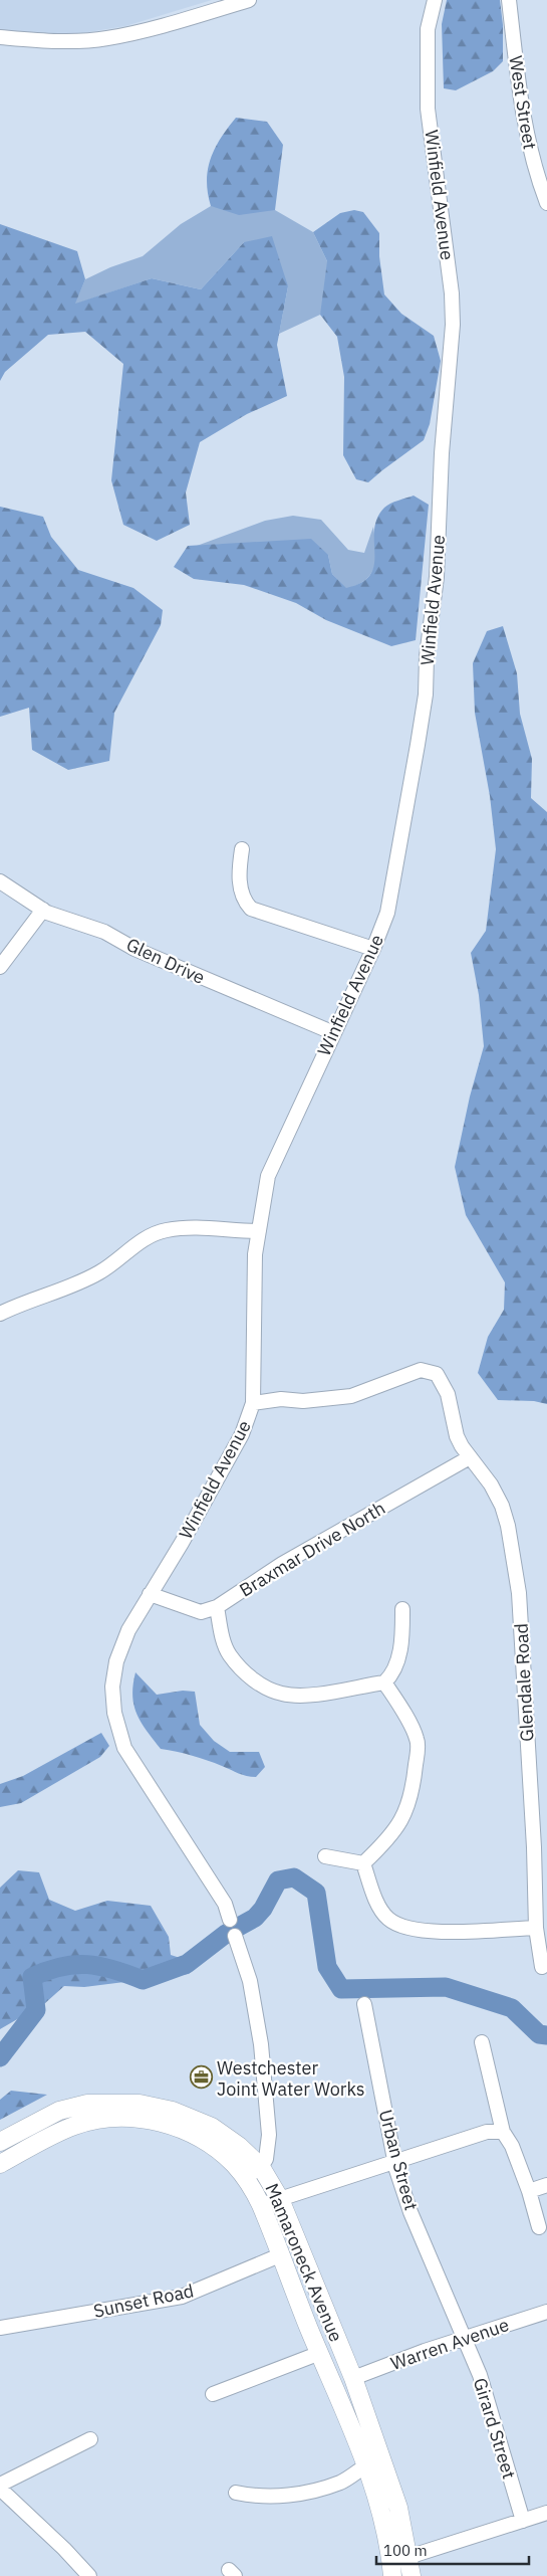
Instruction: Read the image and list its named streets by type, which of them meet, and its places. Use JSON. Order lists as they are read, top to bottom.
{
  "streets": {
    "main road": ["Mamaroneck Avenue"],
    "street": [
      "West Street",
      "Winfield Avenue",
      "Glen Drive",
      "Braxmar Drive North",
      "Glendale Road",
      "Urban Street",
      "Sunset Road",
      "Warren Avenue",
      "Girard Street"
    ]
  },
  "crossings": [
    ["Winfield Avenue", "Glen Drive"],
    ["Winfield Avenue", "Braxmar Drive North"],
    ["Winfield Avenue", "Glendale Road"],
    ["Braxmar Drive North", "Glendale Road"],
    ["Urban Street", "Warren Avenue"],
    ["Urban Street", "Girard Street"],
    ["Mamaroneck Avenue", "Sunset Road"],
    ["Mamaroneck Avenue", "Warren Avenue"],
    ["Warren Avenue", "Girard Street"]
  ],
  "places": {
    "office": ["Westchester Joint Water Works"]
  },
  "scale_bar": "100 m"
}
